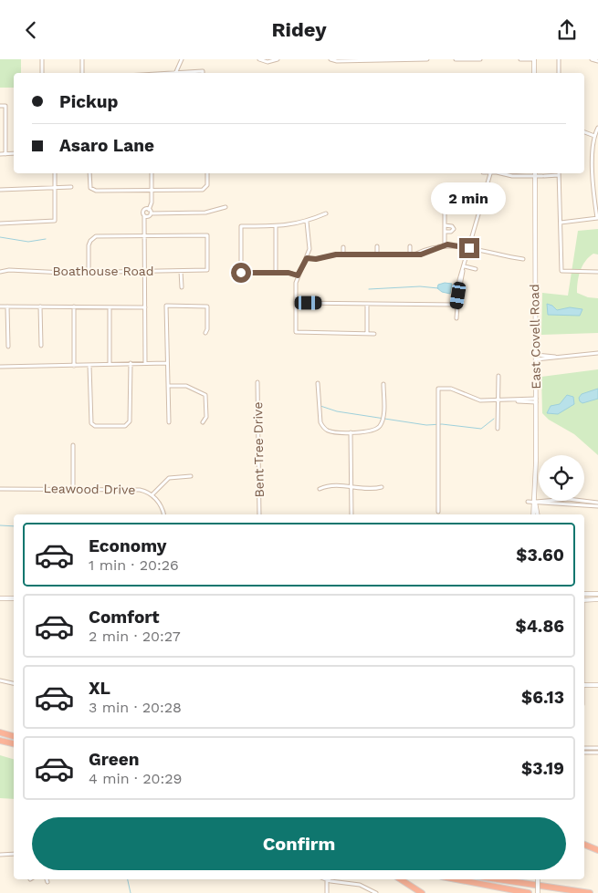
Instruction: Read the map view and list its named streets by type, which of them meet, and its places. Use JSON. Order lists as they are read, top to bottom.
{
  "streets": {
    "street": [
      "Boathouse Road",
      "East Covell Road",
      "Bent Tree Drive",
      "Leawood Drive"
    ]
  },
  "page": {
    "header": "Ridey",
    "banner": ["Pickup", "Asaro Lane"],
    "bubble": "2 min",
    "list": [
      {
        "name": "Economy",
        "note": "1 min · 20:26",
        "value": "$3.60"
      },
      {
        "name": "Comfort",
        "note": "2 min · 20:27",
        "value": "$4.86"
      },
      {
        "name": "XL",
        "note": "3 min · 20:28",
        "value": "$6.13"
      },
      {
        "name": "Green",
        "note": "4 min · 20:29",
        "value": "$3.19"
      }
    ],
    "buttons": "Confirm"
  }
}
